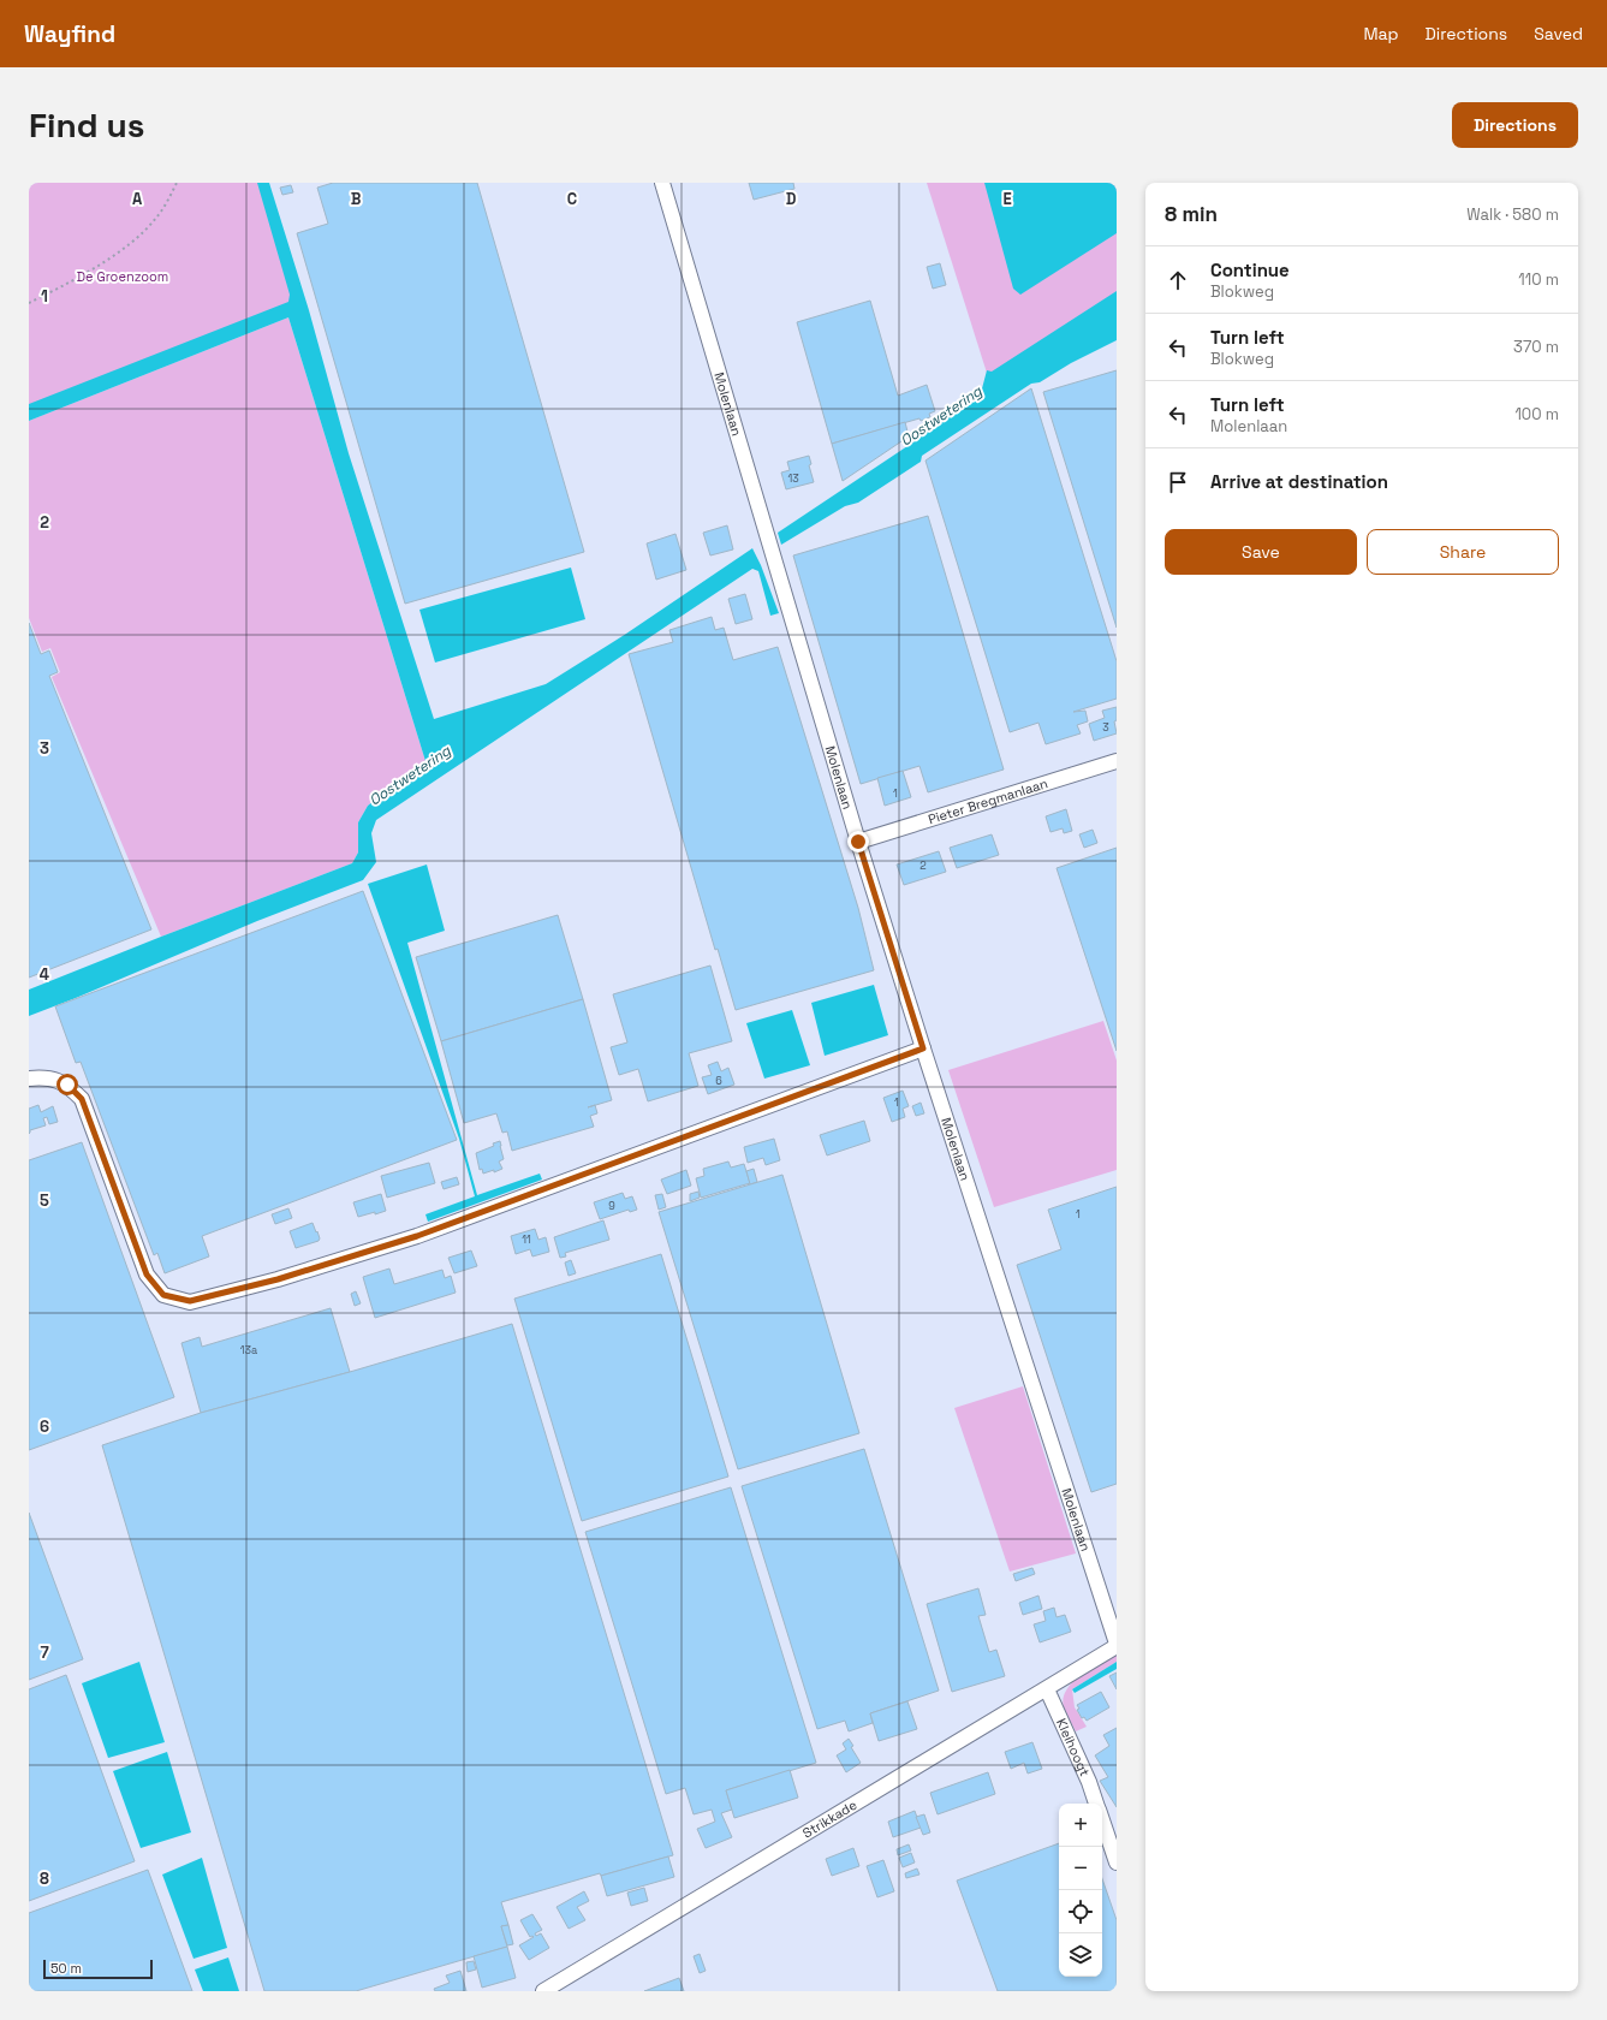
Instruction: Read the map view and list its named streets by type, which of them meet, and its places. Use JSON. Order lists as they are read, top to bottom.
{
  "streets": {
    "street": [
      "Molenlaan",
      "Pieter Bregmanlaan",
      "Kleihoogt",
      "Strikkade"
    ]
  },
  "crossings": [
    ["Molenlaan", "Pieter Bregmanlaan"],
    ["Molenlaan", "Strikkade"],
    ["Kleihoogt", "Strikkade"]
  ],
  "water": ["Oostwetering"],
  "parks": ["De Groenzoom"],
  "house_numbers": [
    "13",
    "3",
    "1",
    "2",
    "6",
    "1",
    "9",
    "1",
    "11",
    "13a"
  ],
  "scale_bar": "50 m",
  "page": {
    "header": "Wayfind",
    "nav": ["Map", "Directions", "Saved"],
    "buttons": [
      "Directions",
      ["Save", "Share"]
    ],
    "title": "Find us",
    "heading": ["8 min", "Walk · 580 m"],
    "list": [
      ["Continue", "Blokweg", "110 m"],
      ["Turn left", "Blokweg", "370 m"],
      ["Turn left", "Molenlaan", "100 m"],
      "Arrive at destination"
    ],
    "map_buttons": ["+", "−"],
    "scale": "50 m"
  },
  "grid": {
    "columns": [
      "A",
      "B",
      "C",
      "D",
      "E"
    ],
    "rows": [
      "1",
      "2",
      "3",
      "4",
      "5",
      "6",
      "7",
      "8"
    ]
  }
}
